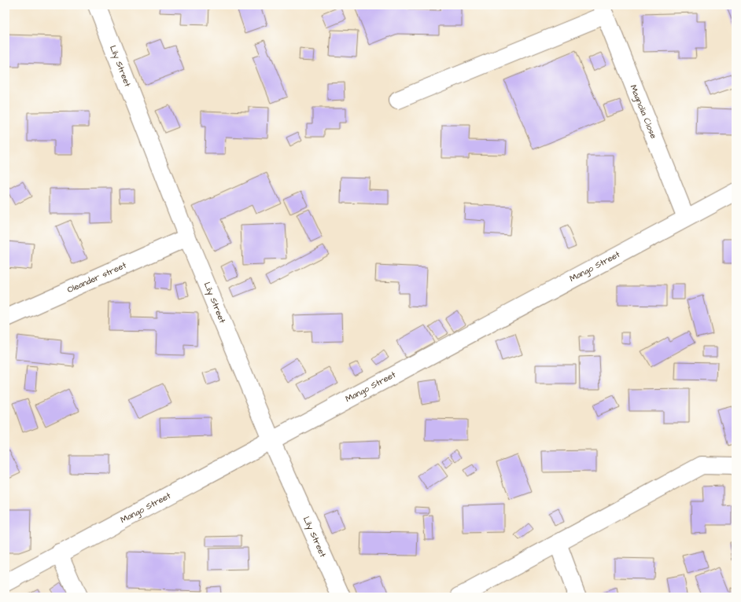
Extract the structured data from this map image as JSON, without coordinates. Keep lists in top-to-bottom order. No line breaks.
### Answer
{"streets":{"street":["Lily Street","Magnolia Close","Mango Street","Oleander street"]},"crossings":[["Lily Street","Mango Street"],["Lily Street","Oleander street"],["Magnolia Close","Mango Street"]]}
